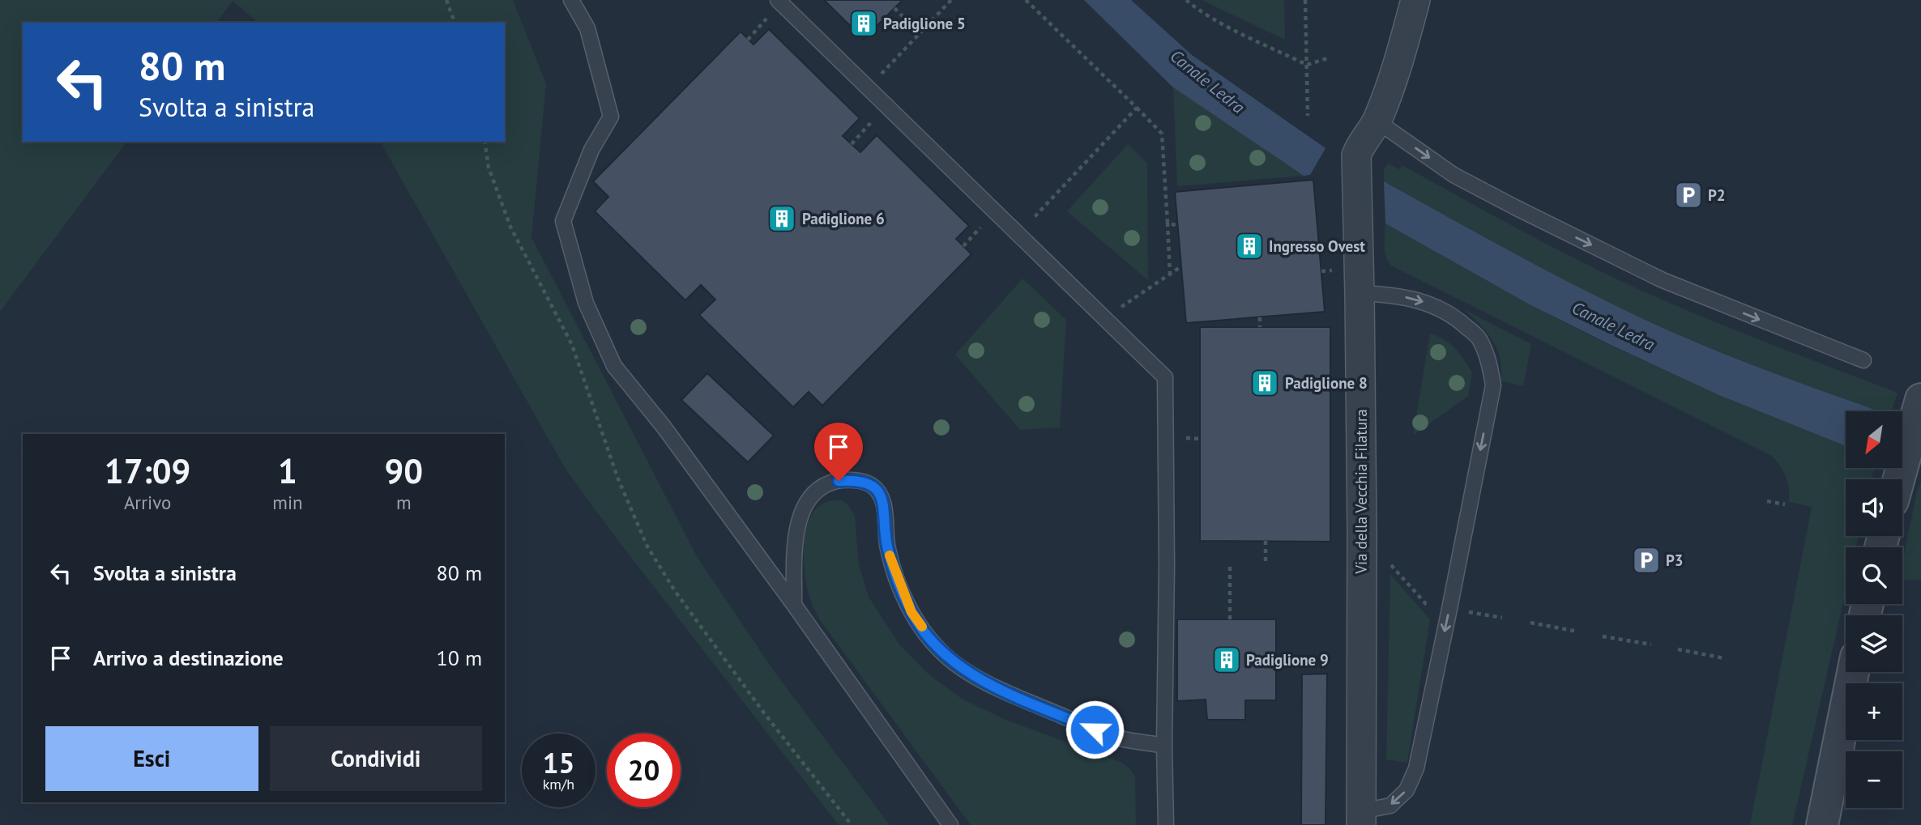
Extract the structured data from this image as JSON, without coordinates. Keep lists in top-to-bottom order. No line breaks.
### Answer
{"streets":{"street":["Via della Vecchia Filatura"]},"water":["Canale Ledra"],"places":{"building":["Padiglione 5","Padiglione 6","Ingresso Ovest","Padiglione 8","Padiglione 9"],"parking":["P2","P3"]},"north":"bottom left","page":{"turn":["80 m","Svolta a sinistra"],"map_buttons":["+","−"],"eta":["17:09","Arrivo","1","min","90","m"],"list":[{"name":"Svolta a sinistra","value":"80 m"},{"name":"Arrivo a destinazione","value":"10 m"}],"buttons":["Esci","Condividi"],"speed":"15 km/h","limit":"20"}}
